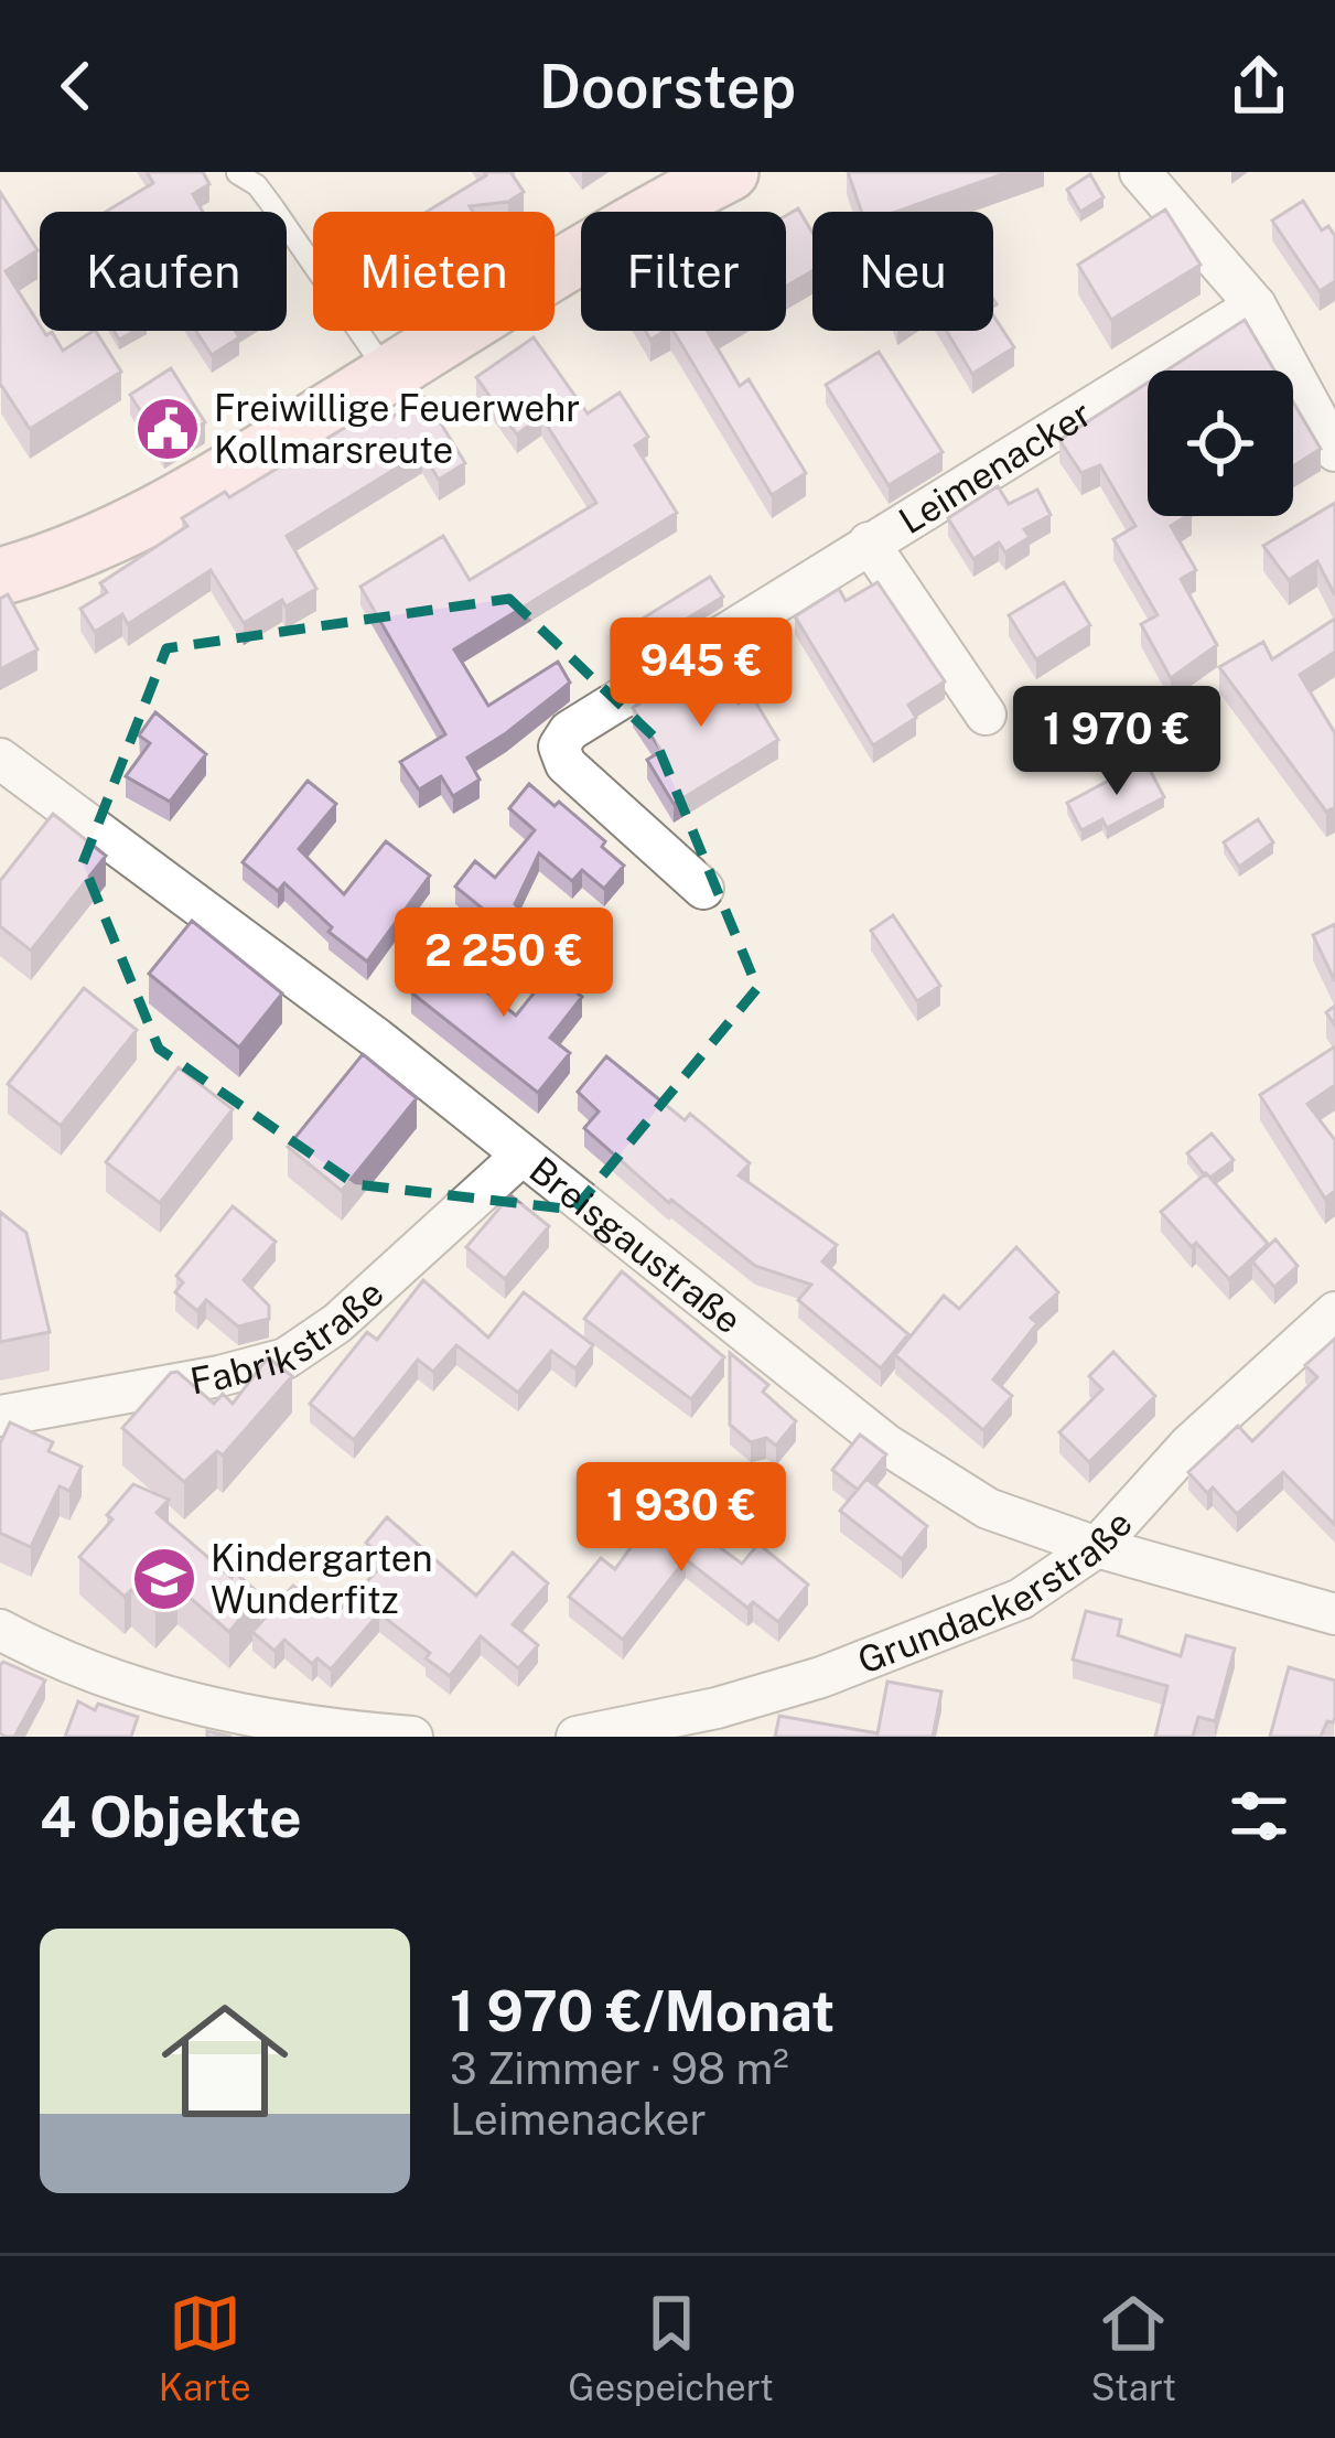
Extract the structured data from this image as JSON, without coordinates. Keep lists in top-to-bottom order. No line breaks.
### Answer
{"streets":{"street":["Leimenacker","Breisgaustraße","Fabrikstraße","Grundackerstraße"]},"crossings":[["Breisgaustraße","Fabrikstraße"],["Breisgaustraße","Grundackerstraße"]],"places":{"public building":["Freiwillige Feuerwehr Kollmarsreute"],"school or university":["Kindergarten Wunderfitz"]},"page":{"header":"Doorstep","chip":["Kaufen","Mieten","Filter","Neu"],"price":["945 €","1 970 €","2 250 €","1 930 €"],"heading":"4 Objekte","list":[{"name":"1 970 €/Monat","note":"3 Zimmer · 98 m² · Leimenacker"}],"tabs":["Karte","Gespeichert","Start"]}}
